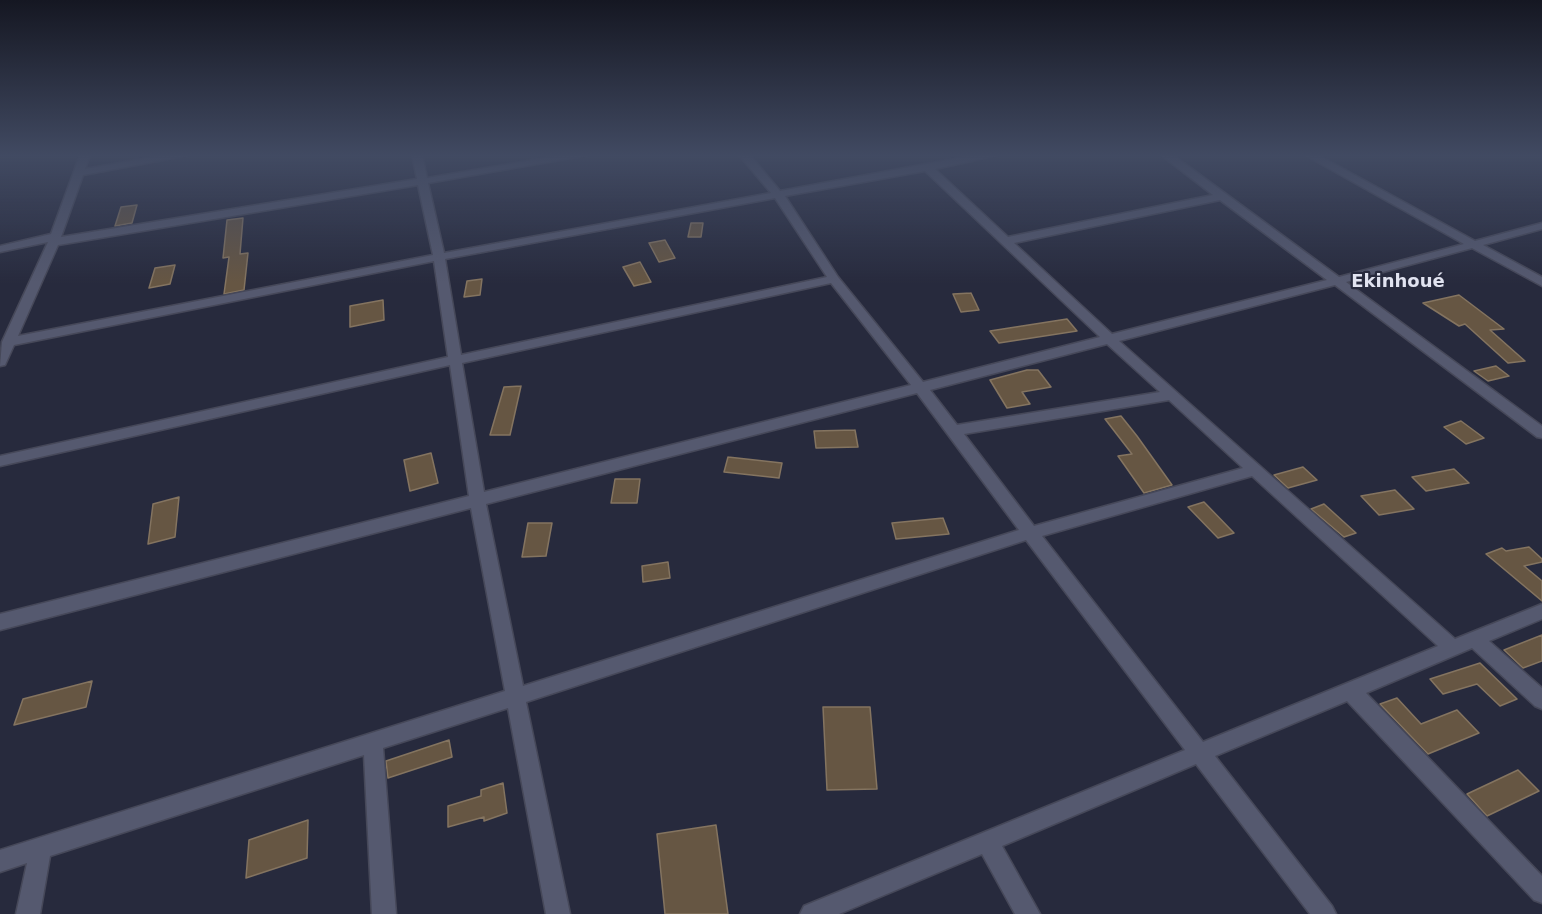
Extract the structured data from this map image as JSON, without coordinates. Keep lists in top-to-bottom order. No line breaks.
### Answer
{"districts":["Ekinhoué"]}
